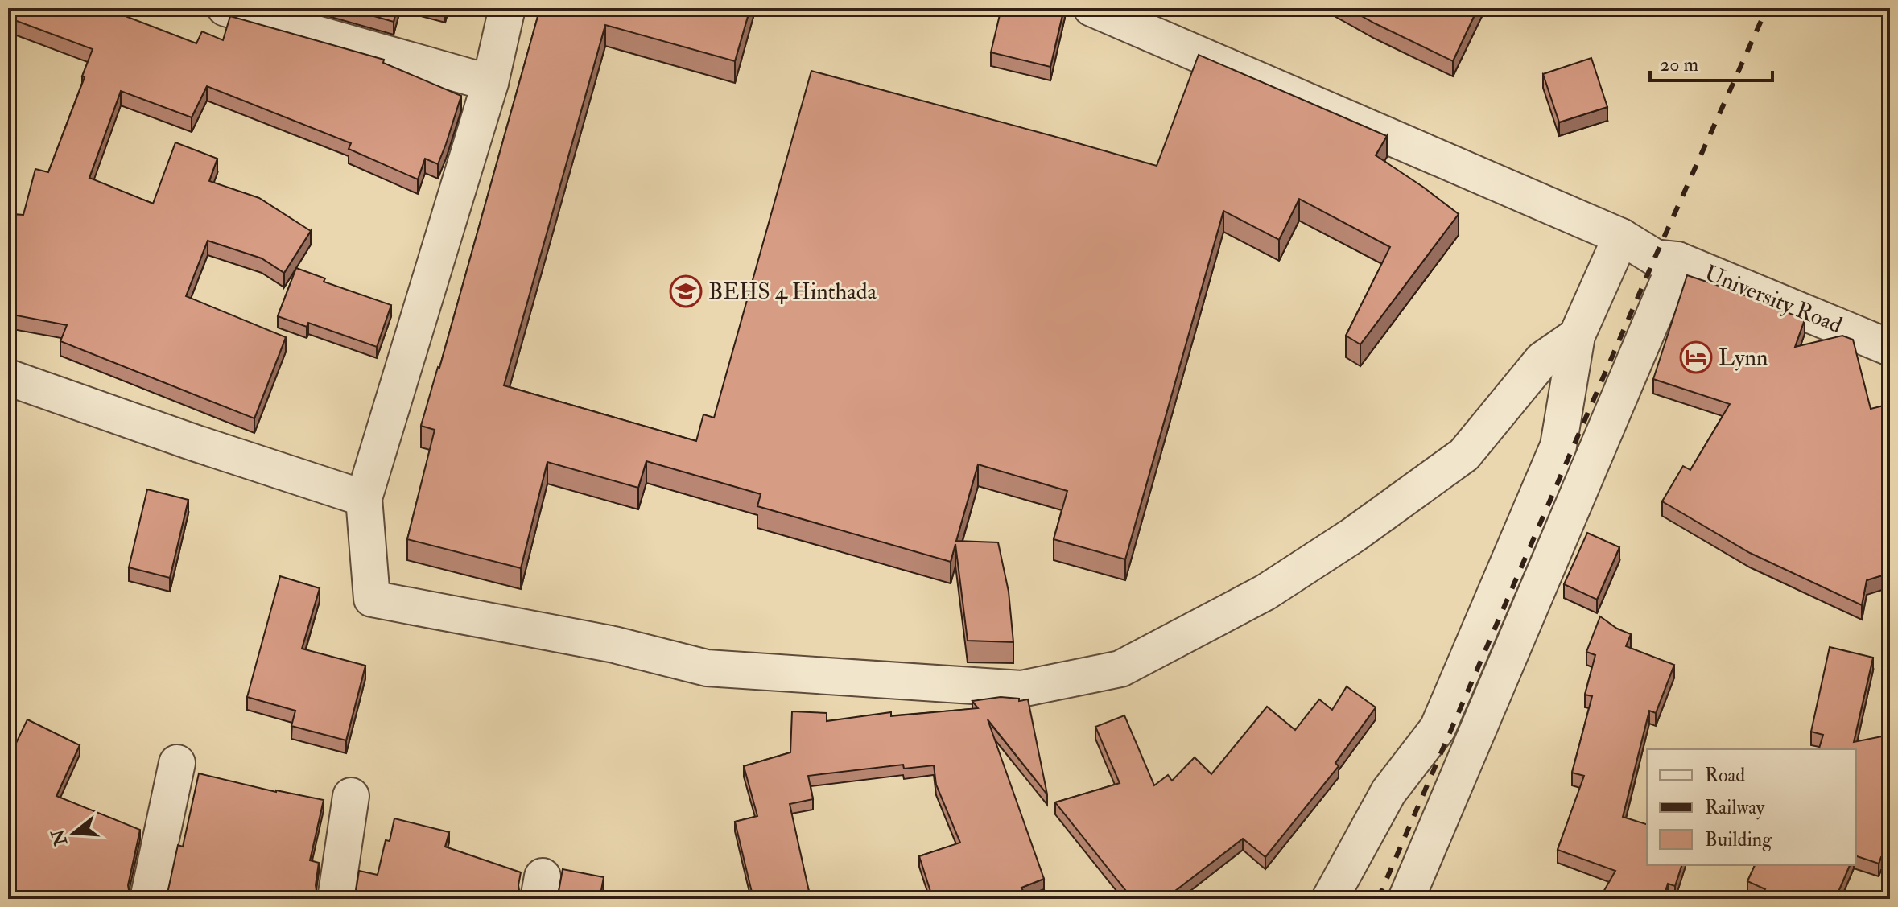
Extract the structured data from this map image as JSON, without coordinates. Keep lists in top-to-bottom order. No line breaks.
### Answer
{"streets":{"street":["University Road"]},"places":{"school or university":["BEHS 4 Hinthada"],"hotel":["Lynn"]},"legend":["Road","Railway","Building"],"scale_bar":"20 m","north":"left"}
